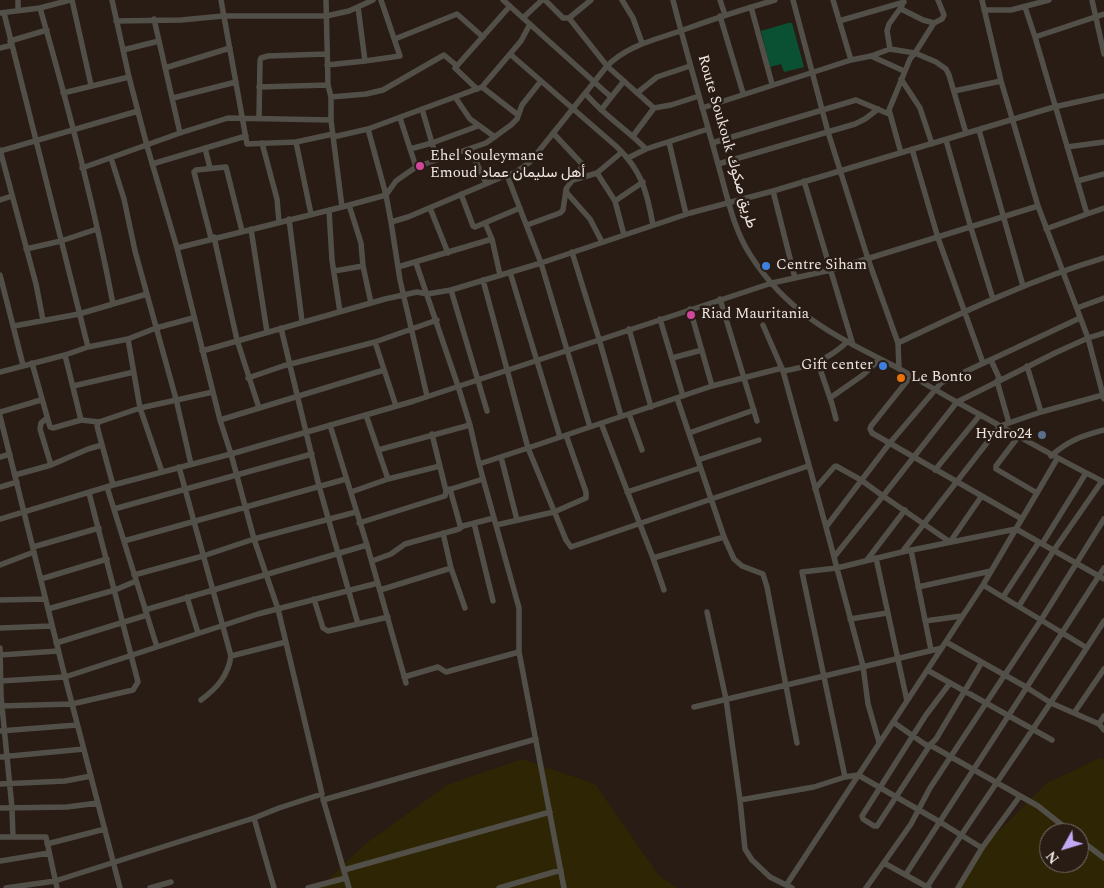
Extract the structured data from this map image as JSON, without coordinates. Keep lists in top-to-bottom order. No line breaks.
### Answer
{"streets":{"street":["Route Soukouk طريق صكوك"]},"places":["Ehel Souleymane Emoud أهل سليمان عماد","Centre Siham","Riad Mauritania","Gift center","Le Bonto","Hydro24"],"north":"bottom left"}
